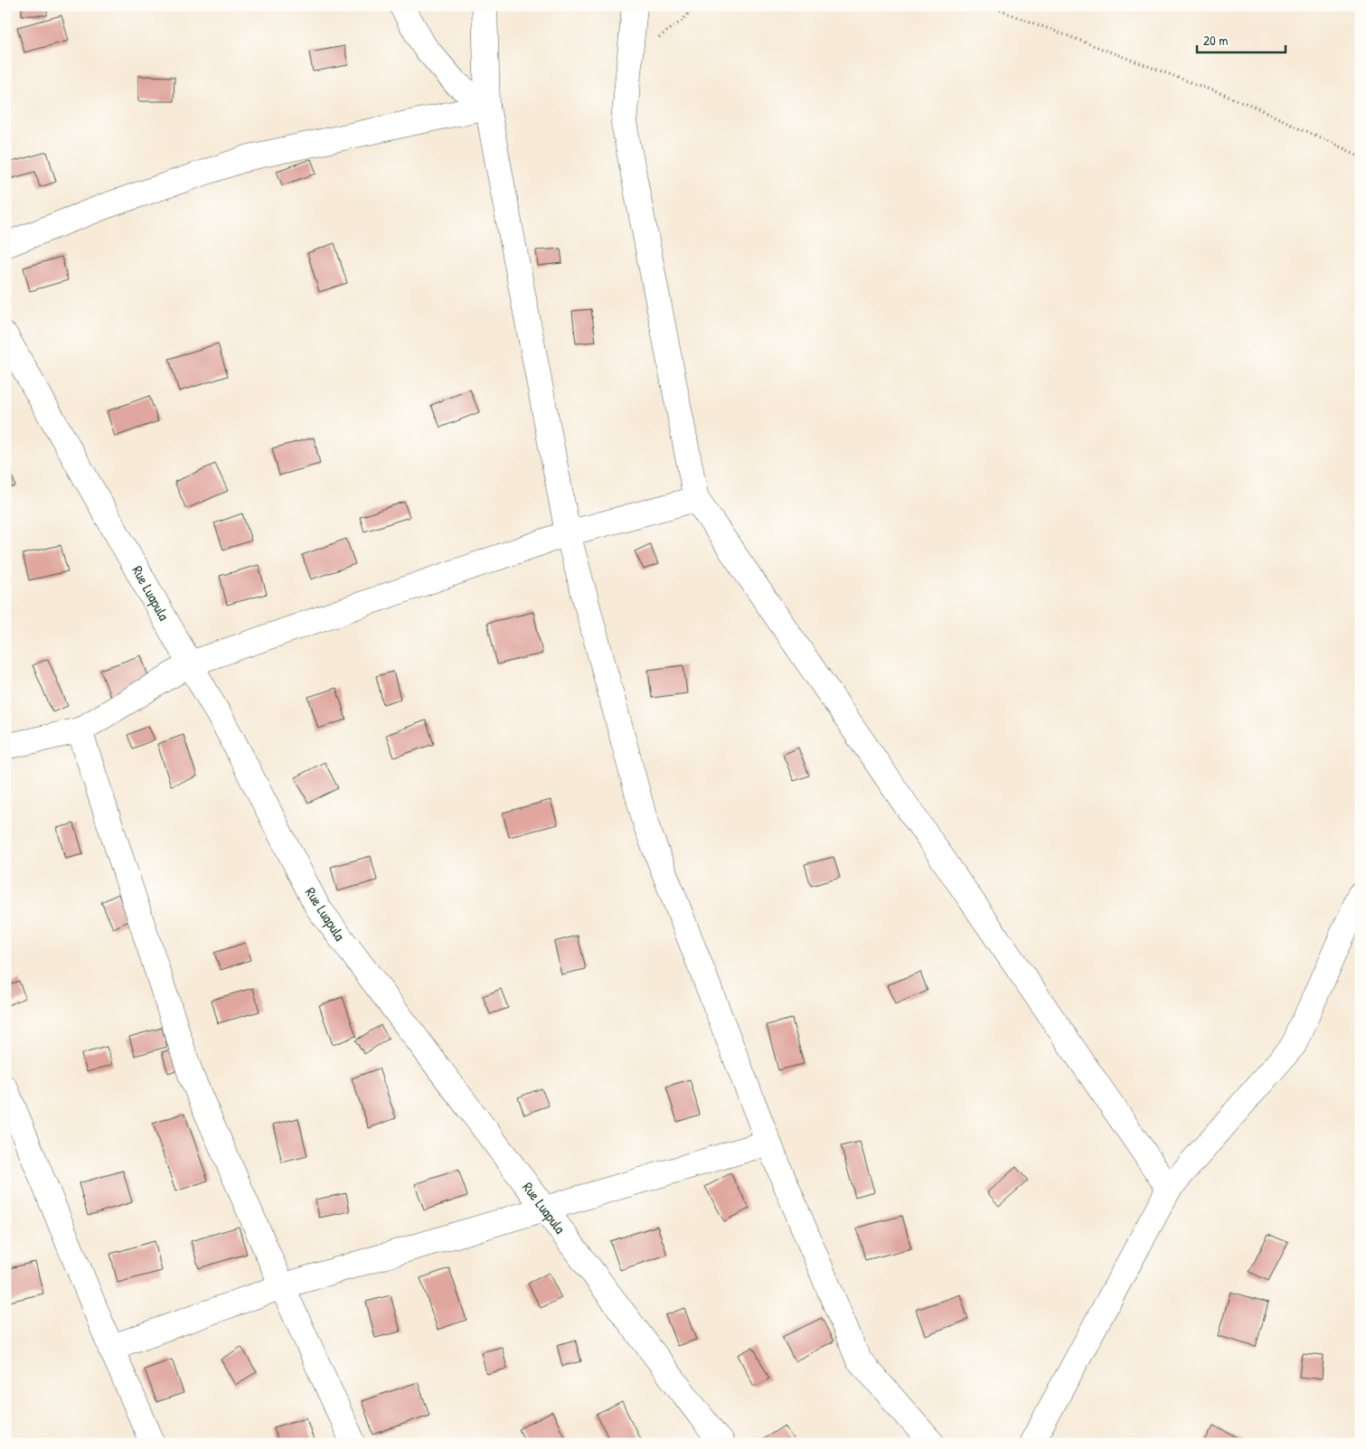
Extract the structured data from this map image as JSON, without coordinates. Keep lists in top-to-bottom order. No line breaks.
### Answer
{"streets":{"street":["Rue Luapula"]},"scale_bar":"20 m"}
